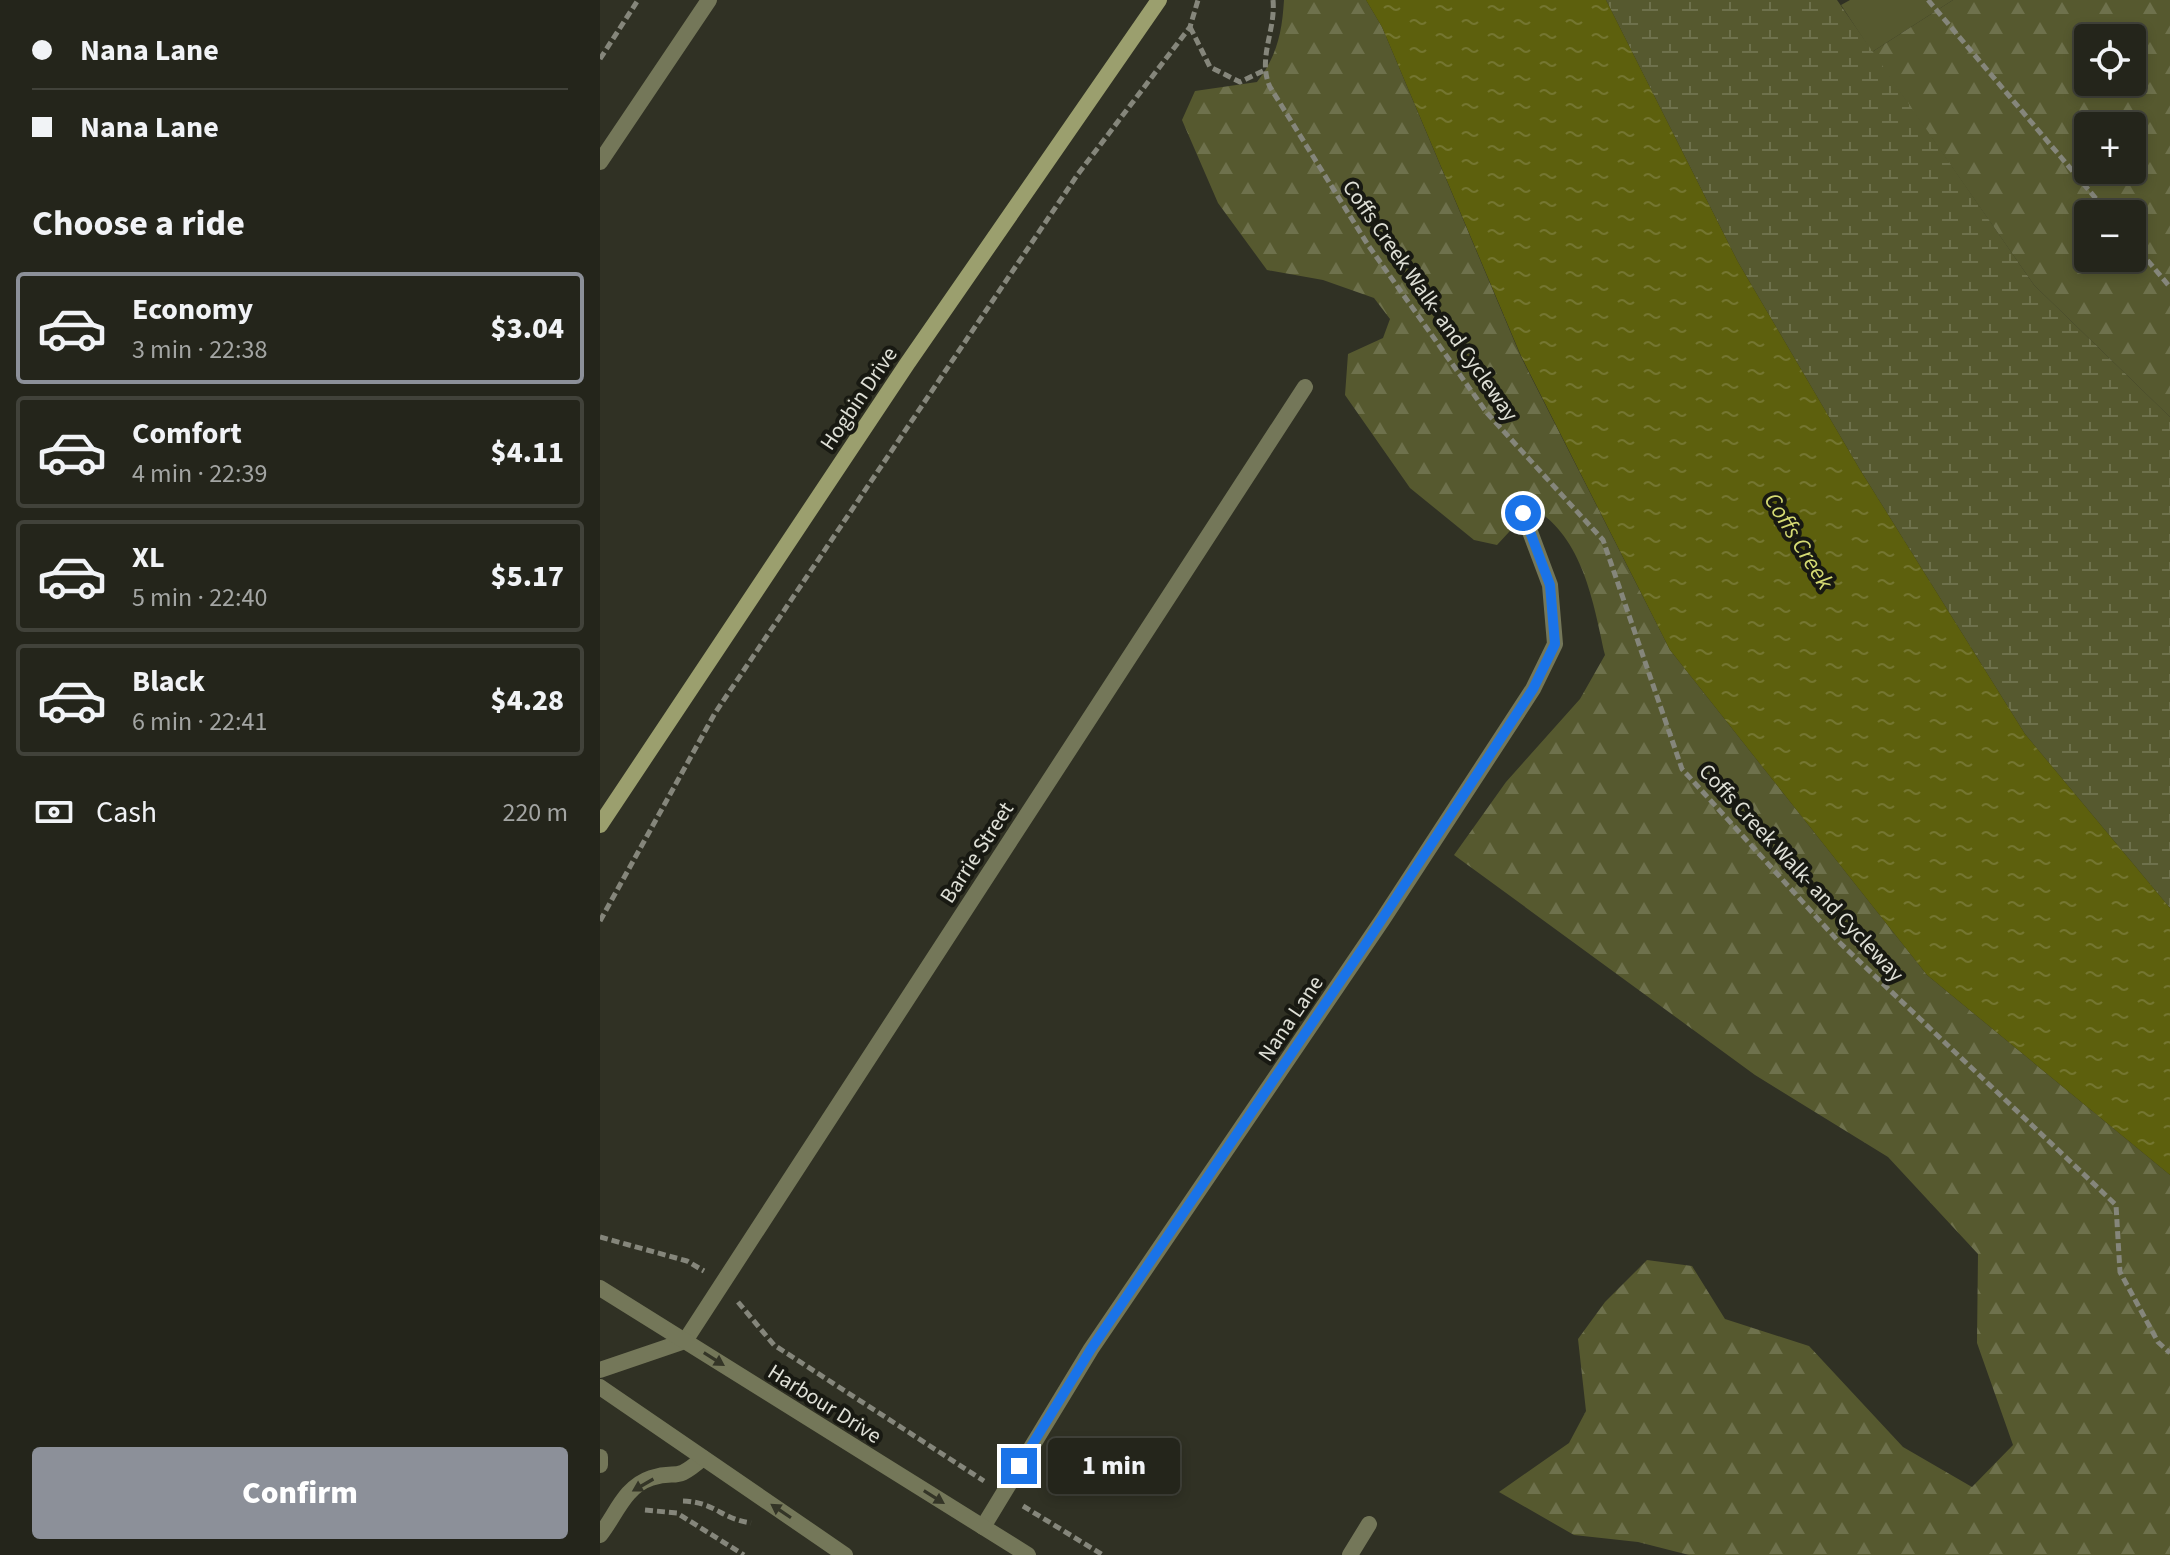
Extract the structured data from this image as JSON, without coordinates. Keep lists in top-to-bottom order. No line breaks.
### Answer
{"streets":{"main road":["Hogbin Drive"],"street":["Barrie Street","Nana Lane","Harbour Drive"],"path":["Coffs Creek Walk- and Cycleway"]},"crossings":[["Barrie Street","Harbour Drive"],["Nana Lane","Harbour Drive"]],"water":["Coffs Creek"],"page":{"banner":["Nana Lane","Nana Lane"],"map_buttons":["+","−"],"heading":"Choose a ride","list":[{"name":"Economy","note":"3 min · 22:38","value":"$3.04"},{"name":"Comfort","note":"4 min · 22:39","value":"$4.11"},{"name":"XL","note":"5 min · 22:40","value":"$5.17"},{"name":"Black","note":"6 min · 22:41","value":"$4.28"}],"pay":["Cash","220 m"],"buttons":"Confirm","bubble":"1 min"}}
